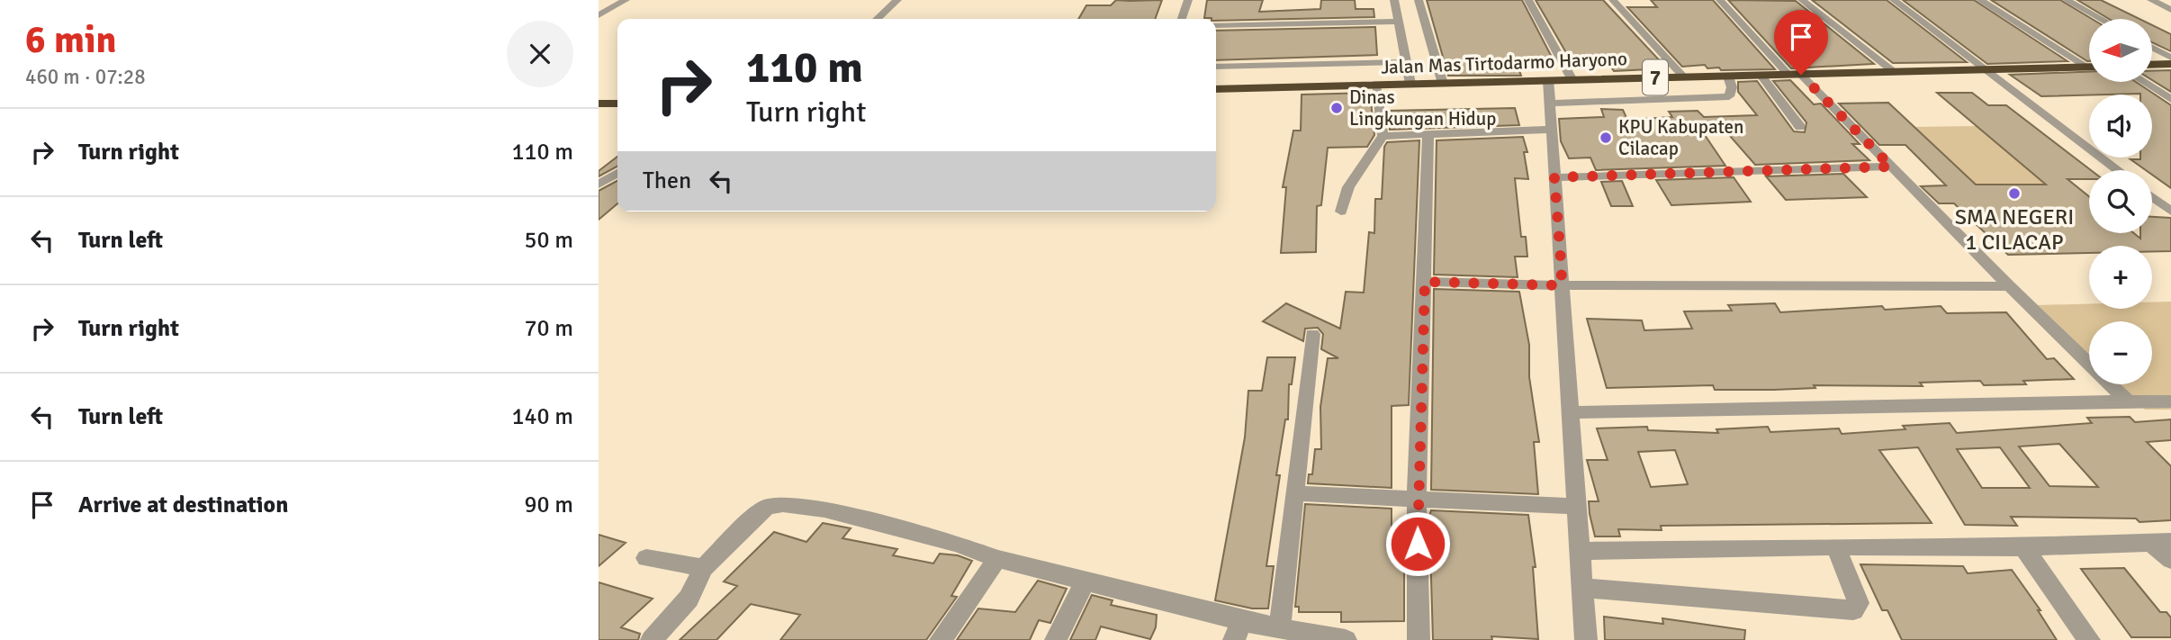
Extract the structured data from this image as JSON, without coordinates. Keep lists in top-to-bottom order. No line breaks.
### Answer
{"streets":{"highway":["Jalan Mas Tirtodarmo Haryono","7"]},"places":["Dinas Lingkungan Hidup","KPU Kabupaten Cilacap","SMA NEGERI 1 CILACAP"],"north":"left","page":{"heading":["6 min","460 m · 07:28"],"map_buttons":["+","−"],"turn":["110 m","Turn right"],"list":[{"name":"Turn right","value":"110 m"},{"name":"Turn left","value":"50 m"},{"name":"Turn right","value":"70 m"},{"name":"Turn left","value":"140 m"},{"name":"Arrive at destination","value":"90 m"}],"then":"Then"}}
